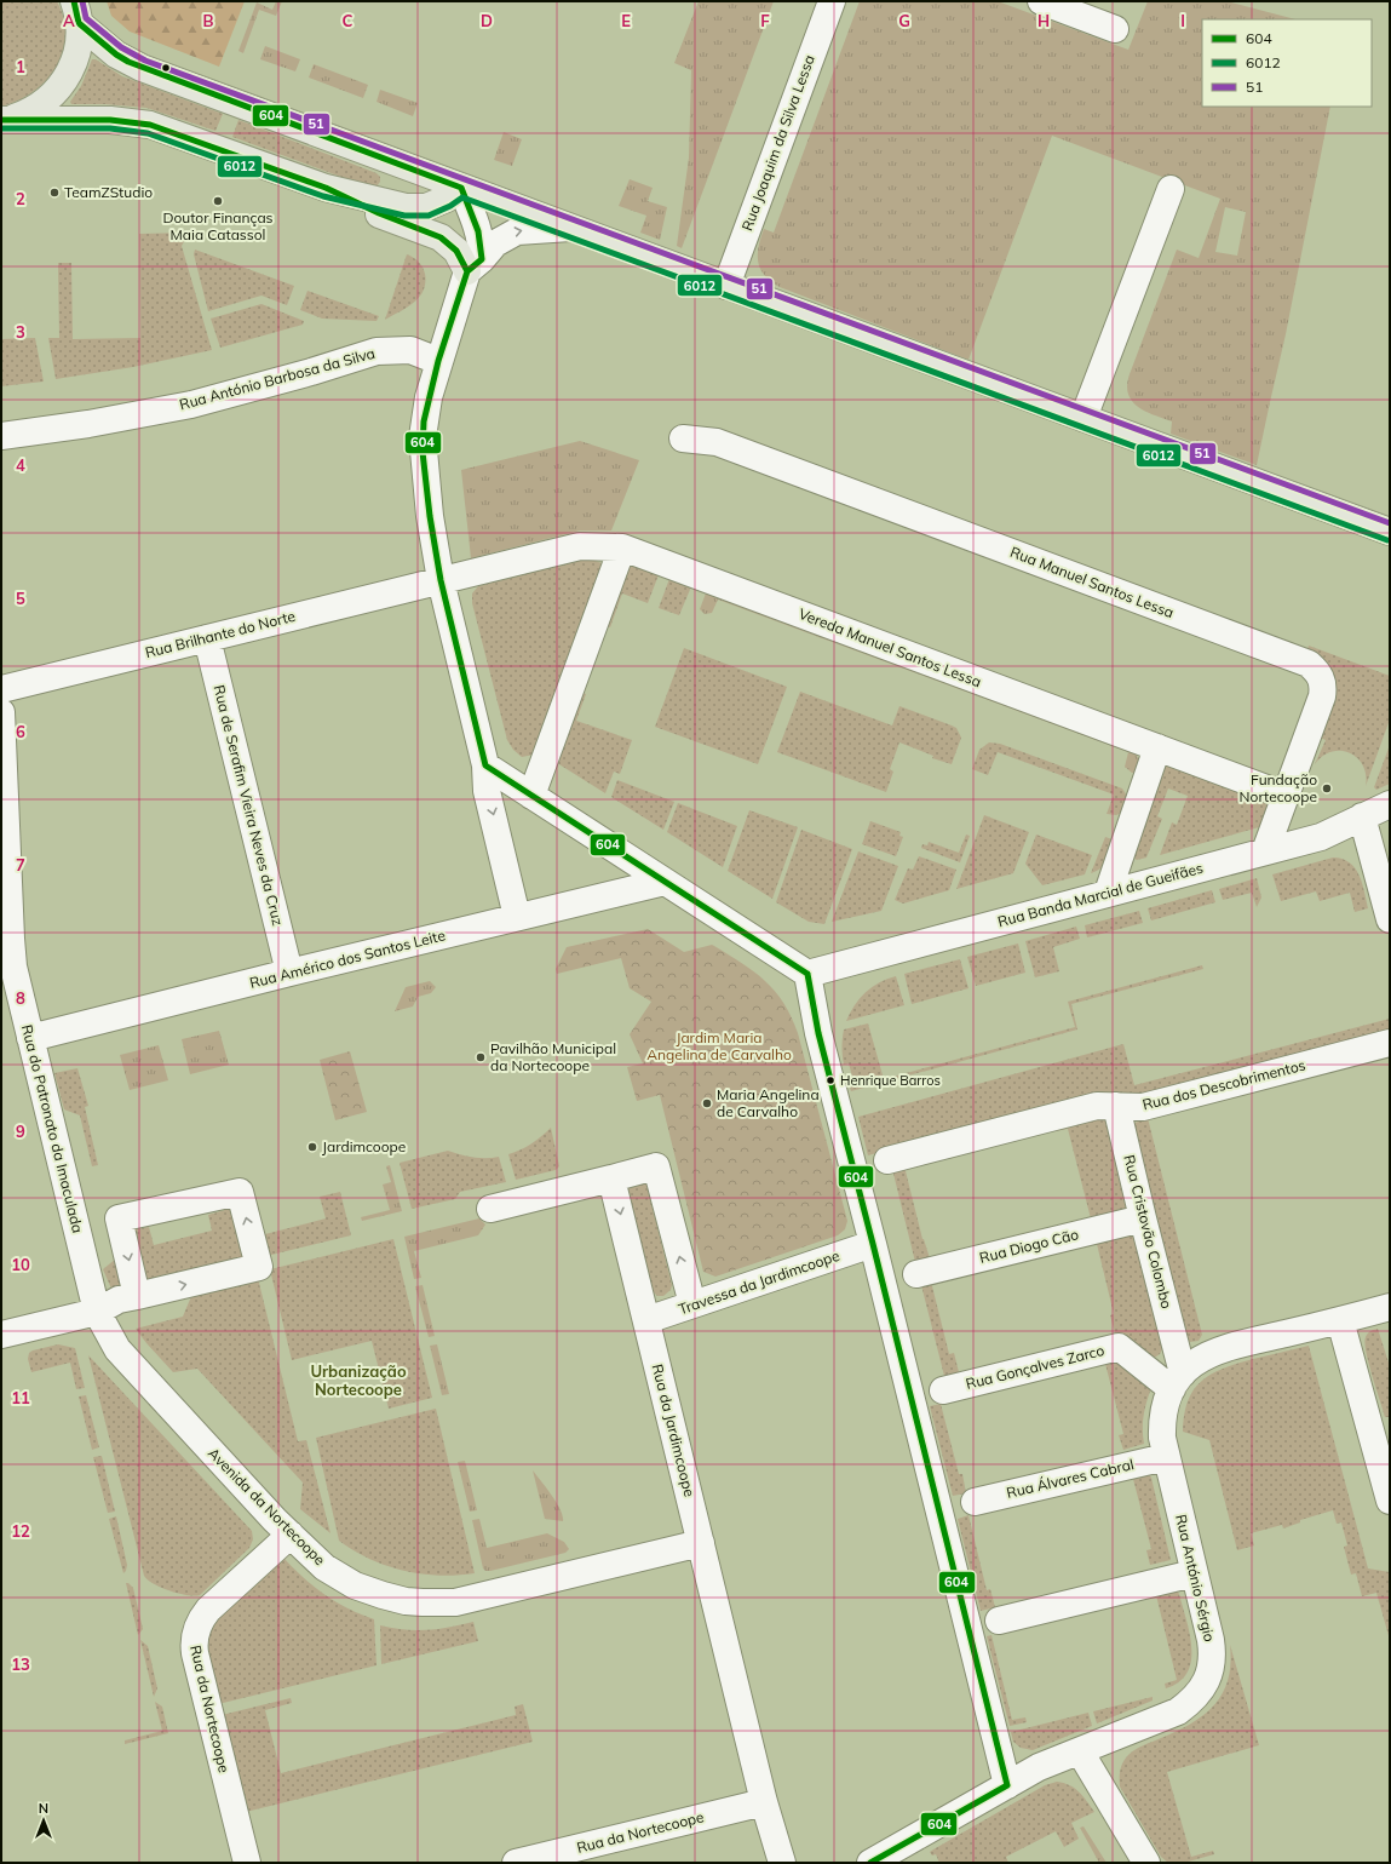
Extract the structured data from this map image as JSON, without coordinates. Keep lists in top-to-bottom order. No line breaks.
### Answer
{"streets":{"street":["Rua Joaquim da Silva Lessa","Rua António Barbosa da Silva","Rua Manuel Santos Lessa","Rua Brilhante do Norte","Vereda Manuel Santos Lessa","Rua de Serafim Vieira Neves da Cruz","Rua Banda Marcial de Gueifães","Rua Américo dos Santos Leite","Rua dos Descobrimentos","Rua do Patronato da Imaculada","Rua Cristovão Colombo","Rua Diogo Cão","Travessa da Jardimcoope","Rua Gonçalves Zarco","Rua da Jardimcoope","Rua Álvares Cabral","Avenida da Nortecoope","Rua António Sérgio","Rua da Nortecoope"]},"crossings":[["Rua Manuel Santos Lessa","Vereda Manuel Santos Lessa"],["Rua Manuel Santos Lessa","Rua Banda Marcial de Gueifães"],["Rua Brilhante do Norte","Vereda Manuel Santos Lessa"],["Rua Brilhante do Norte","Rua de Serafim Vieira Neves da Cruz"],["Rua de Serafim Vieira Neves da Cruz","Rua Américo dos Santos Leite"],["Rua Américo dos Santos Leite","Rua do Patronato da Imaculada"],["Rua dos Descobrimentos","Rua Cristovão Colombo"],["Rua do Patronato da Imaculada","Avenida da Nortecoope"],["Rua Cristovão Colombo","Rua Diogo Cão"],["Rua Cristovão Colombo","Rua Gonçalves Zarco"],["Rua Cristovão Colombo","Rua António Sérgio"],["Travessa da Jardimcoope","Rua da Jardimcoope"],["Rua Gonçalves Zarco","Rua António Sérgio"],["Rua da Jardimcoope","Avenida da Nortecoope"],["Rua da Jardimcoope","Rua da Nortecoope"],["Rua Álvares Cabral","Rua António Sérgio"],["Avenida da Nortecoope","Rua da Nortecoope"]],"districts":["Urbanização Nortecoope"],"parks":["Jardim Maria Angelina de Carvalho"],"places":["TeamZStudio","Doutor Finanças Maia Catassol","Fundação Nortecoope","Pavilhão Municipal da Nortecoope","Henrique Barros","Maria Angelina de Carvalho","Jardimcoope"],"lines":["transit line 604","transit line 51","transit line 6012"],"legend":["604","6012","51"],"north":"top","grid":{"columns":["A","B","C","D","E","F","G","H","I"],"rows":["1","2","3","4","5","6","7","8","9","10","11","12","13"]}}
